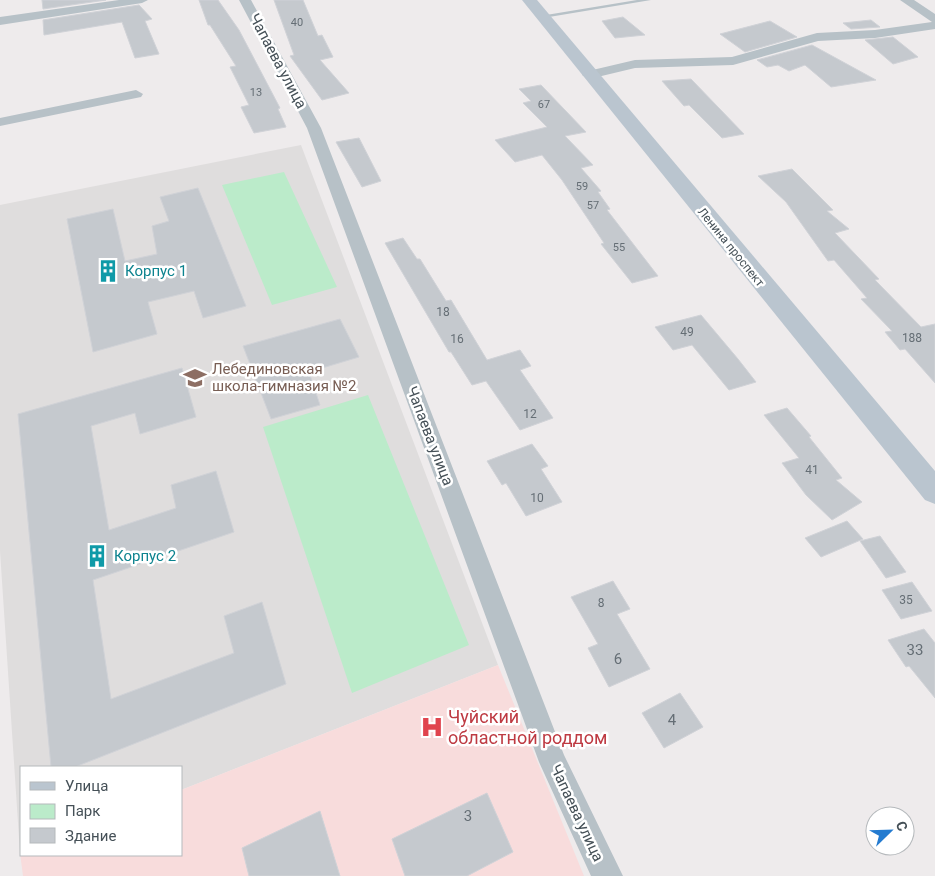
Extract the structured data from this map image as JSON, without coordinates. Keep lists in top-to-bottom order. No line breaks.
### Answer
{"streets":{"main road":["Ленина проспект"],"street":["Чапаева улица"]},"places":{"building":["Корпус 1","Корпус 2"],"school or university":["Лебединовская школа-гимназия №2"],"hospital":["Чуйский областной роддом"]},"house_numbers":["40","13","67","59","57","55","18","49","188","16","12","41","10","35","8","33","6","4","3"],"legend":["Улица","Парк","Здание"],"north":"top right"}
